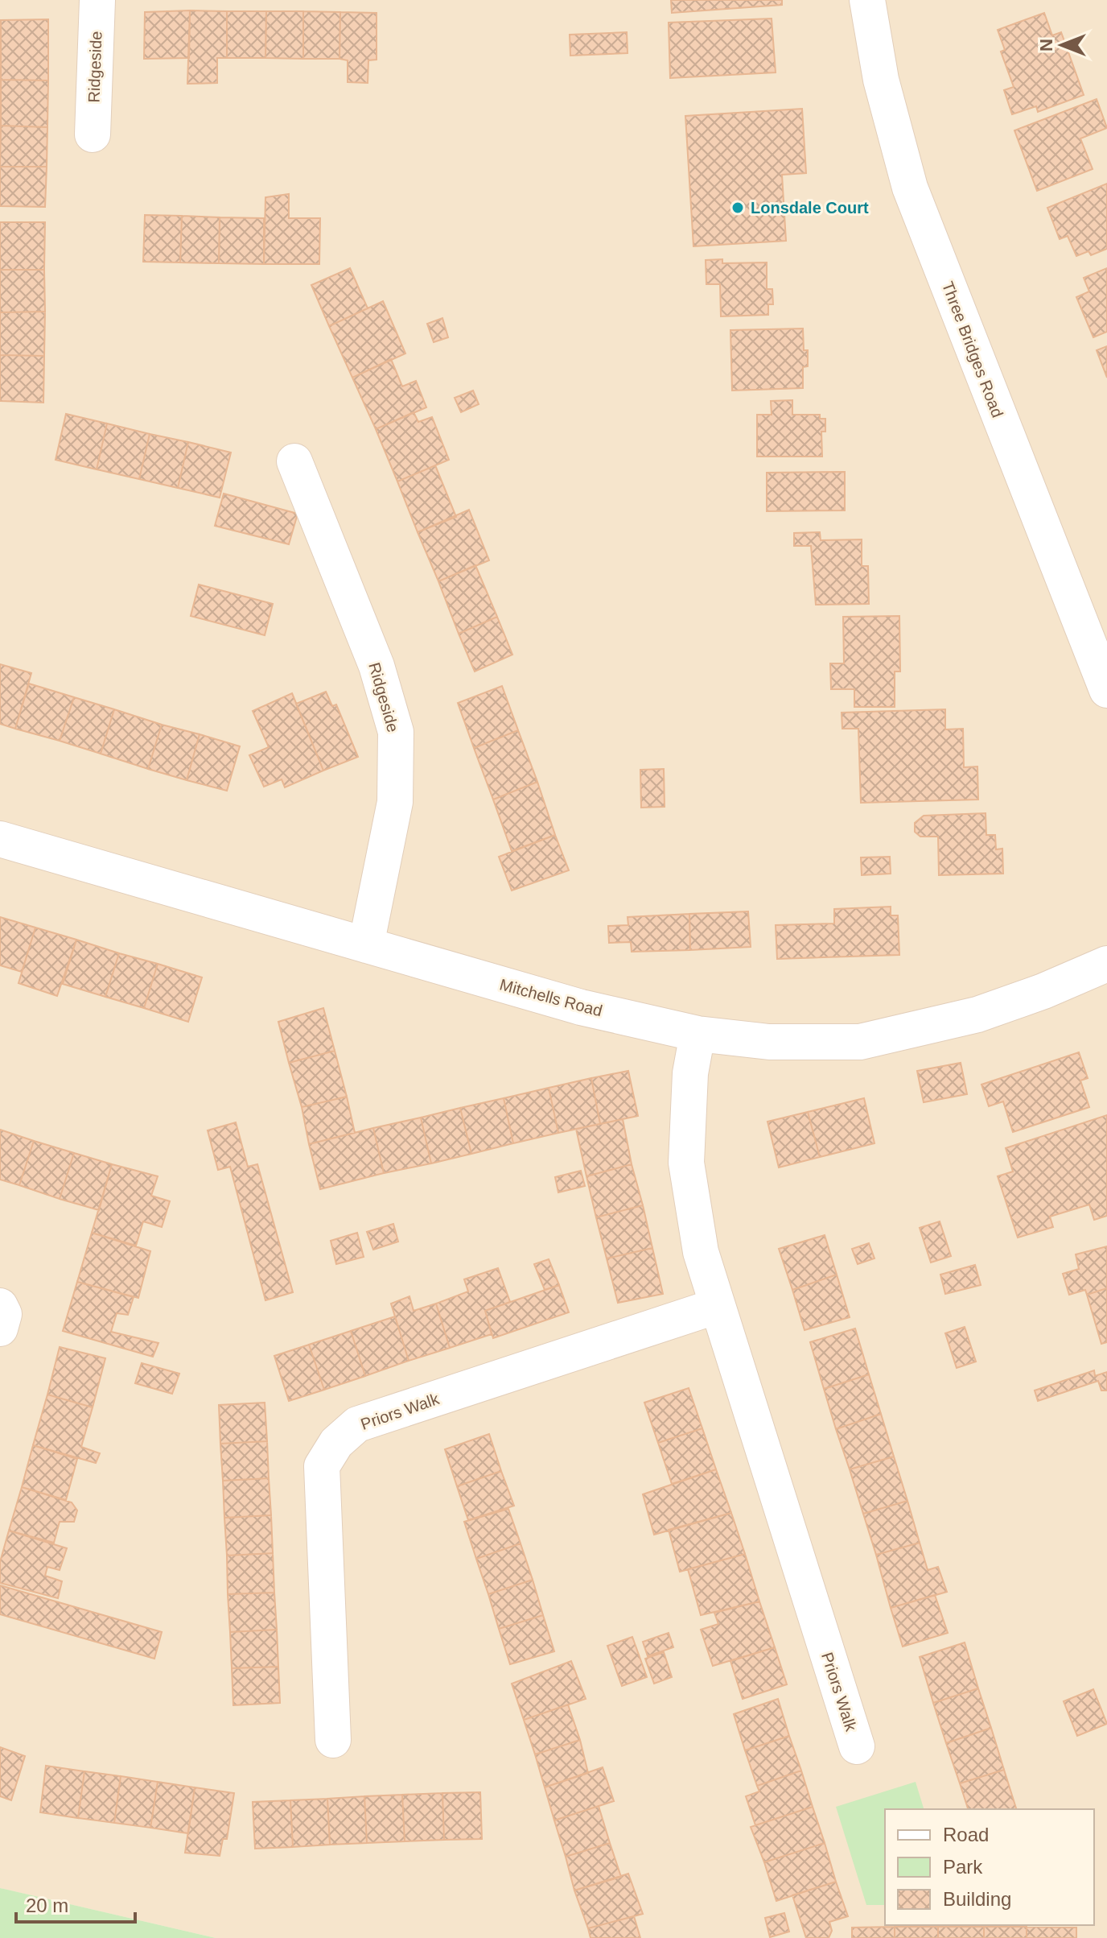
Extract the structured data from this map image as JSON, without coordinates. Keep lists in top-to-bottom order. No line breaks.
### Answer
{"streets":{"street":["Ridgeside","Three Bridges Road","Mitchells Road","Priors Walk"]},"crossings":[["Ridgeside","Mitchells Road"],["Mitchells Road","Priors Walk"]],"places":["Lonsdale Court"],"legend":["Road","Park","Building"],"scale_bar":"20 m","north":"left"}
